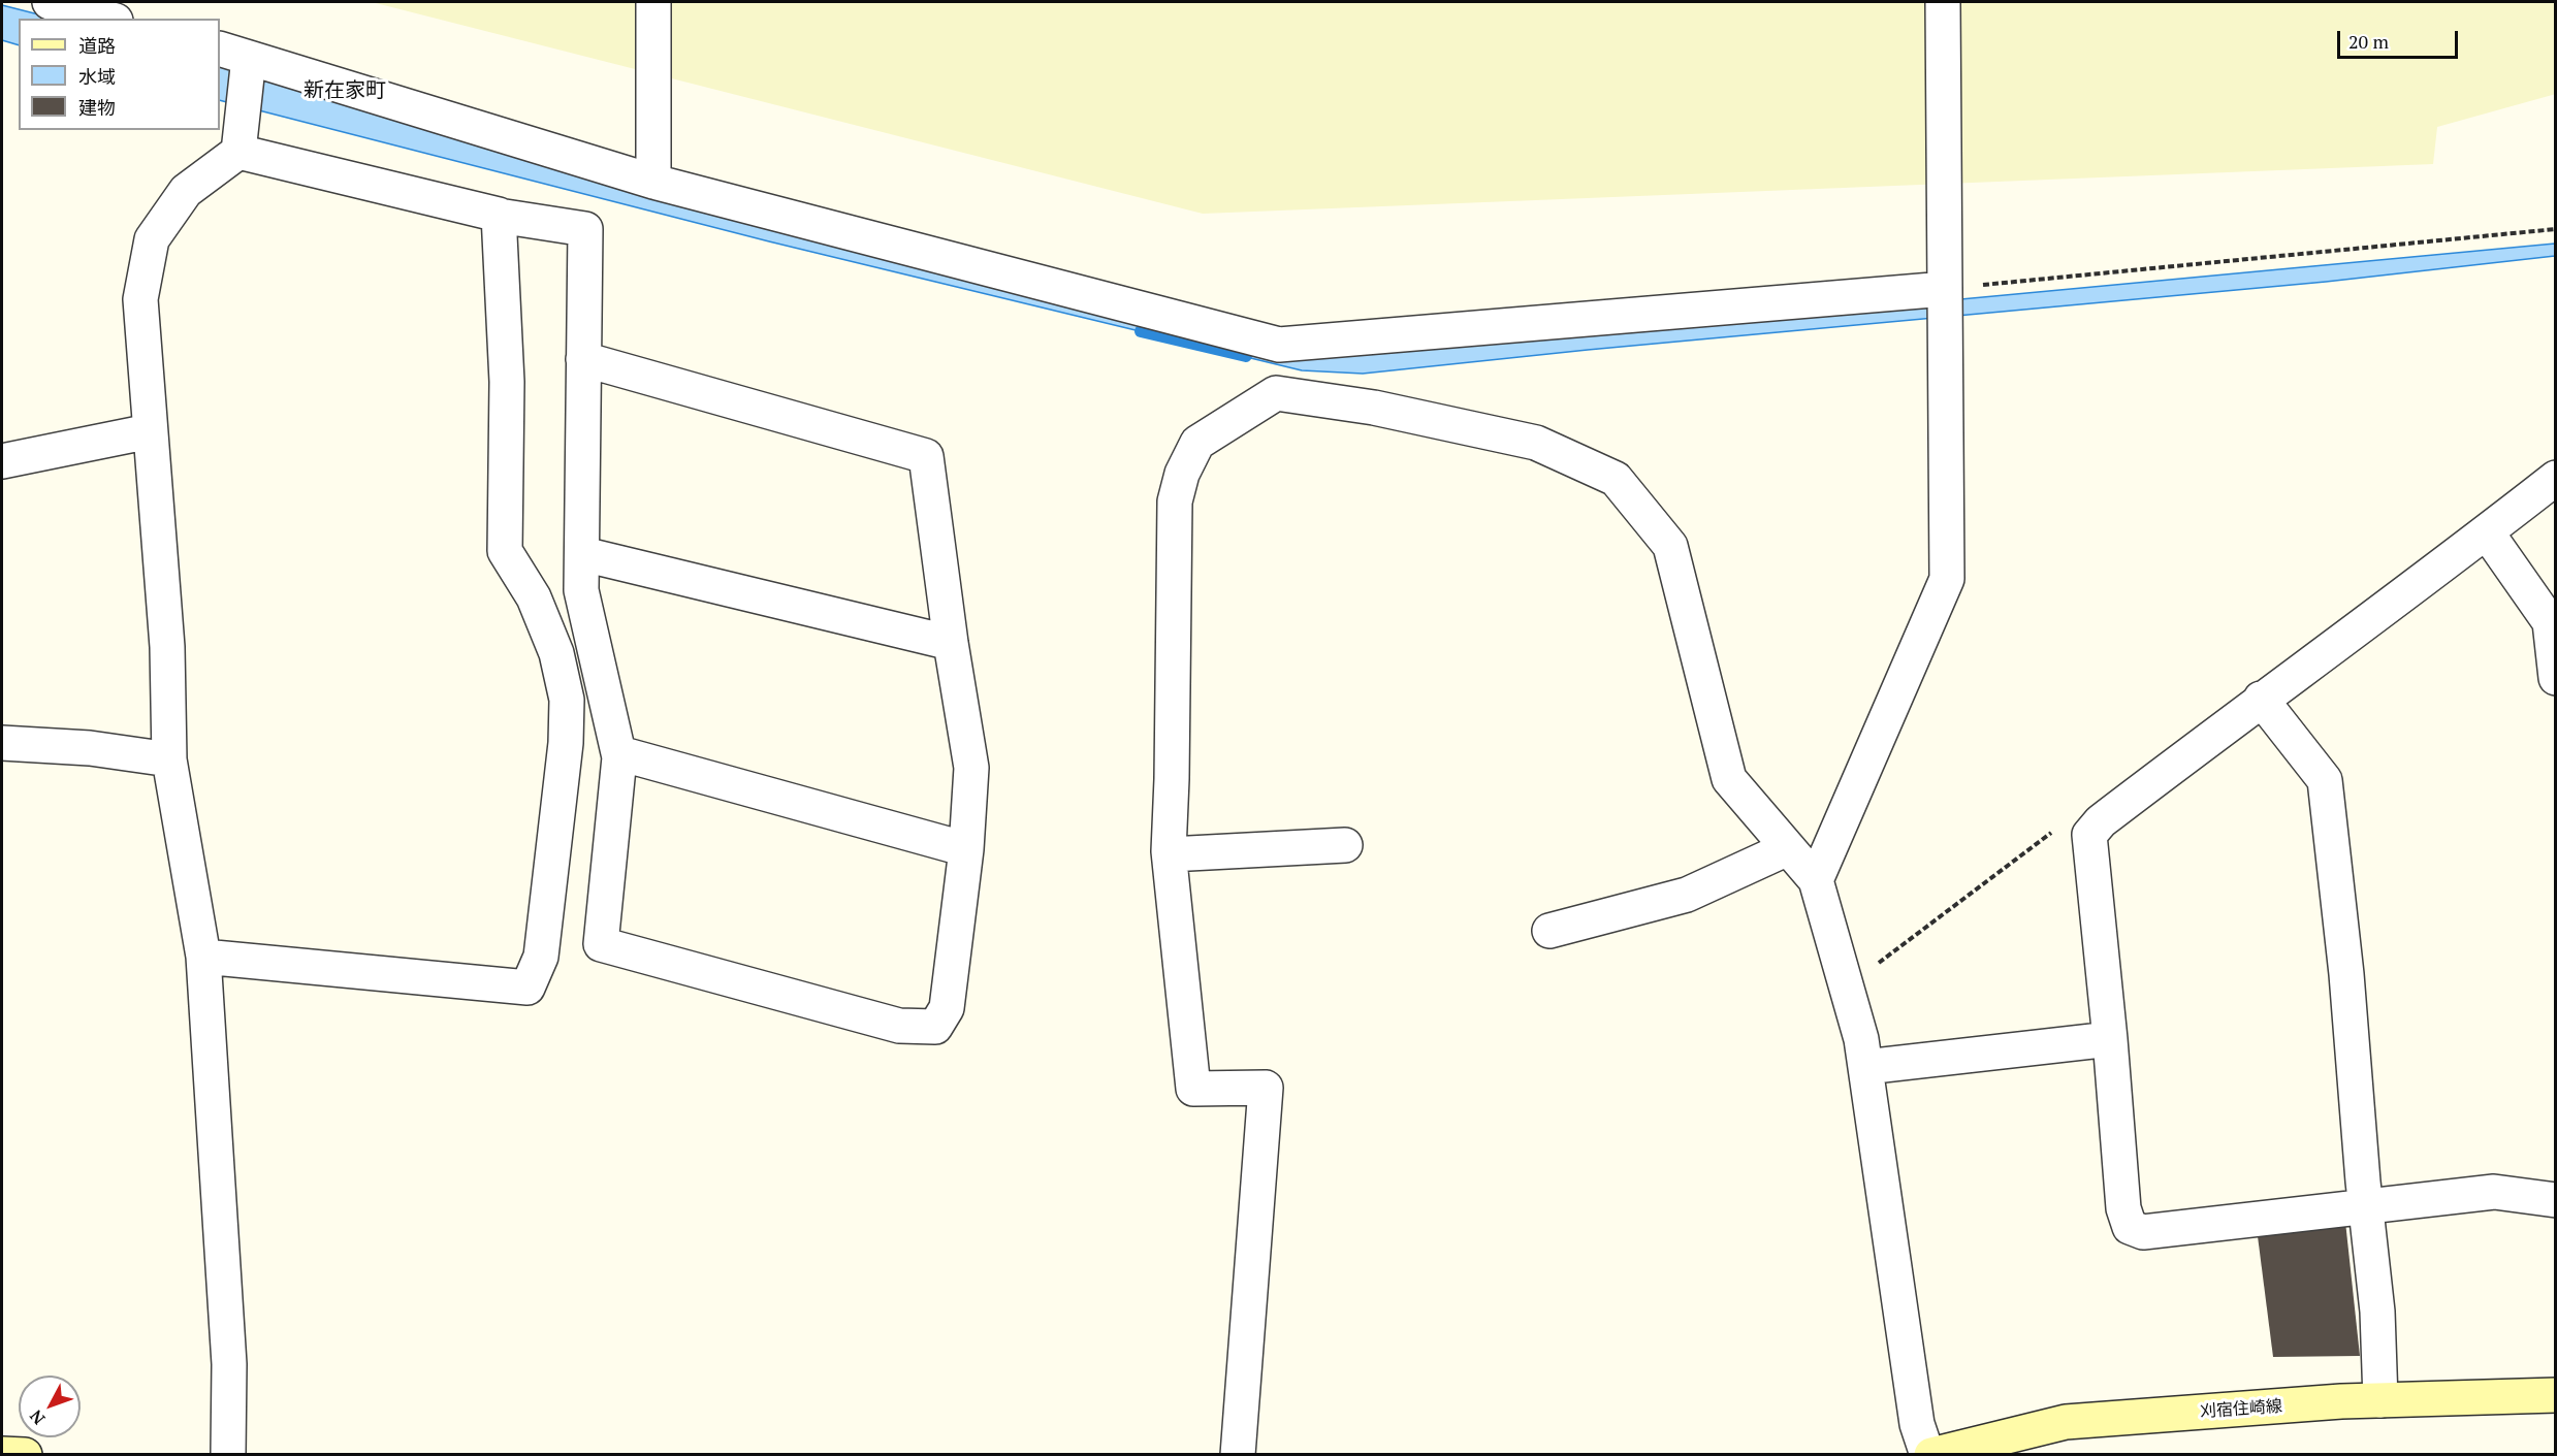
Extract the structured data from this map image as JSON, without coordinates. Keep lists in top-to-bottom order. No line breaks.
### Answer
{"streets":{"main road":["刈宿住崎線"]},"districts":["新在家町"],"legend":["道路","水域","建物"],"scale_bar":"20 m","north":"bottom left"}
